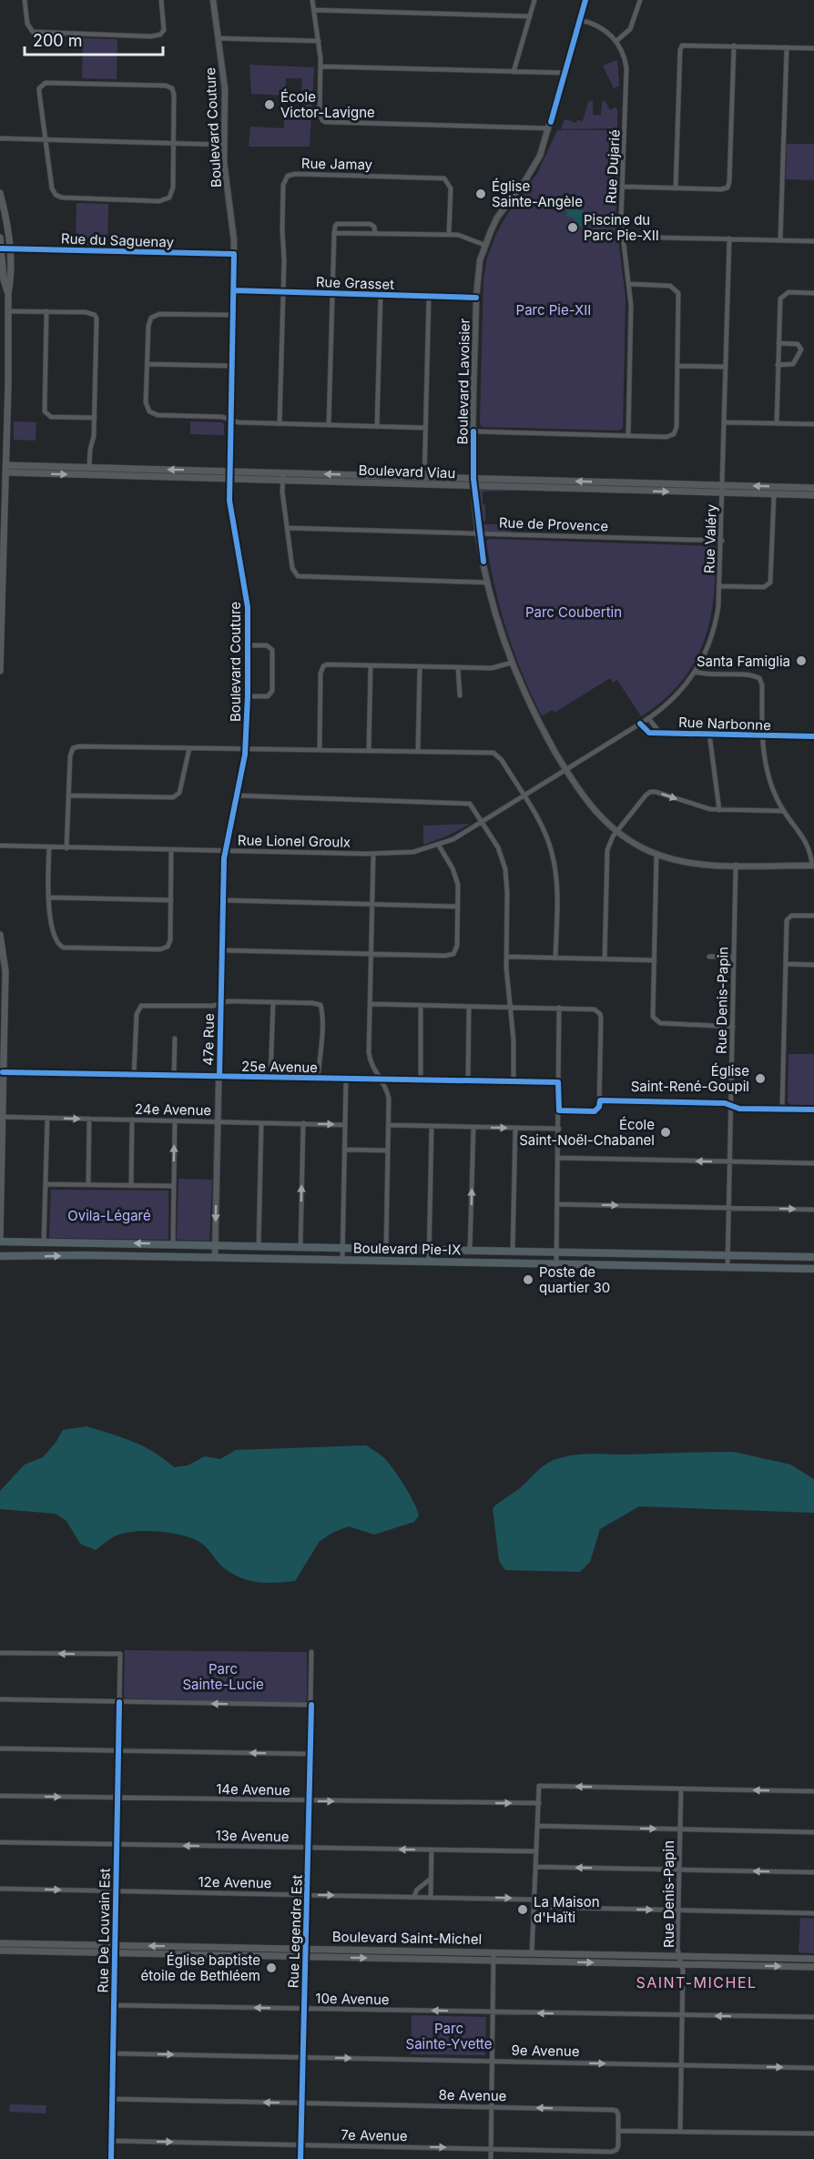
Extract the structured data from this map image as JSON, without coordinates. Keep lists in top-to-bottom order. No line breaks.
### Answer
{"streets":{"main road":["Boulevard Viau","Boulevard Pie-IX","Boulevard Saint-Michel"],"street":["Boulevard Couture","Rue Jamay","Rue Dujarié","Rue du Saguenay","Rue Grasset","Boulevard Lavoisier","Rue de Provence","Rue Valéry","Rue Narbonne","Rue Lionel Groulx","Rue Denis-Papin","47e Rue","25e Avenue","24e Avenue","14e Avenue","13e Avenue","12e Avenue","Rue De Louvain Est","Rue Legendre Est","10e Avenue","9e Avenue","8e Avenue","7e Avenue"]},"crossings":[["Boulevard Couture","Rue du Saguenay"],["Boulevard Couture","Rue Grasset"],["Boulevard Couture","Boulevard Viau"],["Boulevard Couture","Rue Lionel Groulx"],["Boulevard Couture","47e Rue"],["Rue Jamay","Rue Grasset"],["Rue Grasset","Boulevard Lavoisier"],["Boulevard Lavoisier","Boulevard Viau"],["Boulevard Lavoisier","Rue de Provence"],["Boulevard Lavoisier","Rue Valéry"],["Boulevard Lavoisier","Rue Lionel Groulx"],["Boulevard Lavoisier","Rue Denis-Papin"],["Boulevard Viau","Rue Valéry"],["Rue de Provence","Rue Valéry"],["Rue Valéry","Rue Narbonne"],["Rue Valéry","Rue Lionel Groulx"],["Rue Denis-Papin","Boulevard Pie-IX"],["Rue Denis-Papin","Boulevard Saint-Michel"],["Rue Denis-Papin","10e Avenue"],["Rue Denis-Papin","9e Avenue"],["47e Rue","25e Avenue"],["47e Rue","24e Avenue"],["47e Rue","Boulevard Pie-IX"],["14e Avenue","Rue De Louvain Est"],["14e Avenue","Rue Legendre Est"],["13e Avenue","Rue De Louvain Est"],["13e Avenue","Rue Legendre Est"],["12e Avenue","Rue De Louvain Est"],["12e Avenue","Rue Legendre Est"],["Rue De Louvain Est","Boulevard Saint-Michel"],["Rue De Louvain Est","10e Avenue"],["Rue De Louvain Est","9e Avenue"],["Rue De Louvain Est","8e Avenue"],["Rue De Louvain Est","7e Avenue"],["Rue Legendre Est","Boulevard Saint-Michel"],["Rue Legendre Est","10e Avenue"],["Rue Legendre Est","9e Avenue"],["Rue Legendre Est","8e Avenue"],["Rue Legendre Est","7e Avenue"],["8e Avenue","7e Avenue"]],"one_way":["14e Avenue","13e Avenue","12e Avenue","10e Avenue","9e Avenue","8e Avenue","7e Avenue"],"districts":["SAINT-MICHEL"],"parks":["Parc Pie-XII","Parc Coubertin","Ovila-Légaré","Parc Sainte-Lucie","Parc Sainte-Yvette"],"places":["École Victor-Lavigne","Église Sainte-Angèle","Piscine du Parc Pie-XII","Santa Famiglia","Église Saint-René-Goupil","École Saint-Noël-Chabanel","Poste de quartier 30","La Maison d'Haïti","Église baptiste étoile de Bethléem"],"scale_bar":"200 m"}
